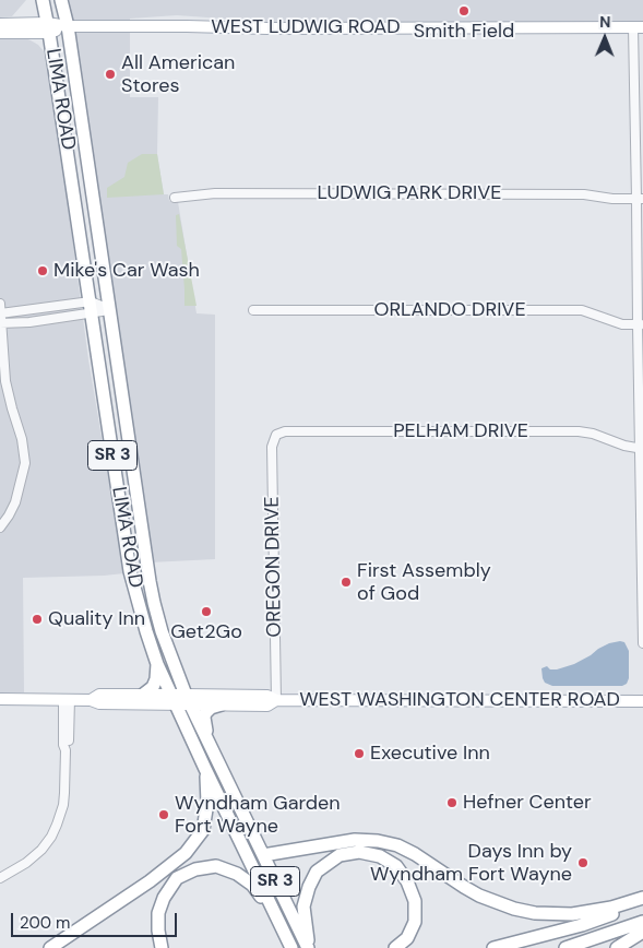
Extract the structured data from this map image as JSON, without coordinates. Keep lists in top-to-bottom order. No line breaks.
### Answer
{"streets":{"highway":["LIMA ROAD","SR 3"],"main road":["WEST LUDWIG ROAD","WEST WASHINGTON CENTER ROAD"],"street":["LUDWIG PARK DRIVE","ORLANDO DRIVE","PELHAM DRIVE","OREGON DRIVE"]},"crossings":[["WEST LUDWIG ROAD","LIMA ROAD"],["LIMA ROAD","WEST WASHINGTON CENTER ROAD"],["PELHAM DRIVE","OREGON DRIVE"],["OREGON DRIVE","WEST WASHINGTON CENTER ROAD"]],"places":["Smith Field","All American Stores","Mike's Car Wash","First Assembly of God","Get2Go","Quality Inn","Executive Inn","Hefner Center","Wyndham Garden Fort Wayne","Days Inn by Wyndham Fort Wayne"],"scale_bar":"200 m","north":"top"}
